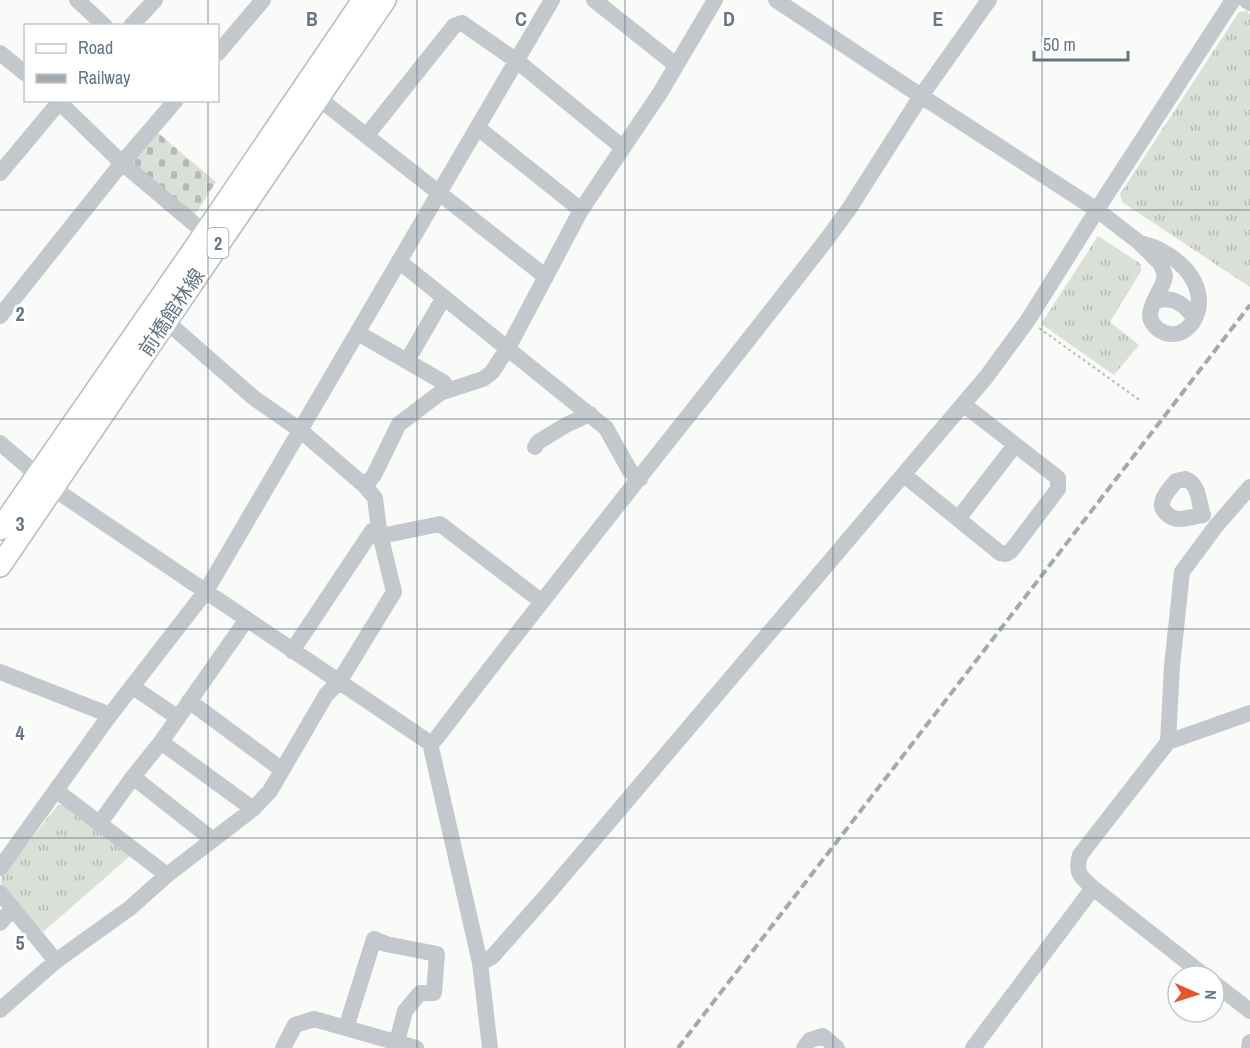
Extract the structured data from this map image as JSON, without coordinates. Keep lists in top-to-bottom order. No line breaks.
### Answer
{"streets":{"main road":["2","前橋館林線"]},"legend":["Road","Railway"],"scale_bar":"50 m","north":"right","grid":{"columns":["B","C","D","E"],"rows":["2","3","4","5"]}}
